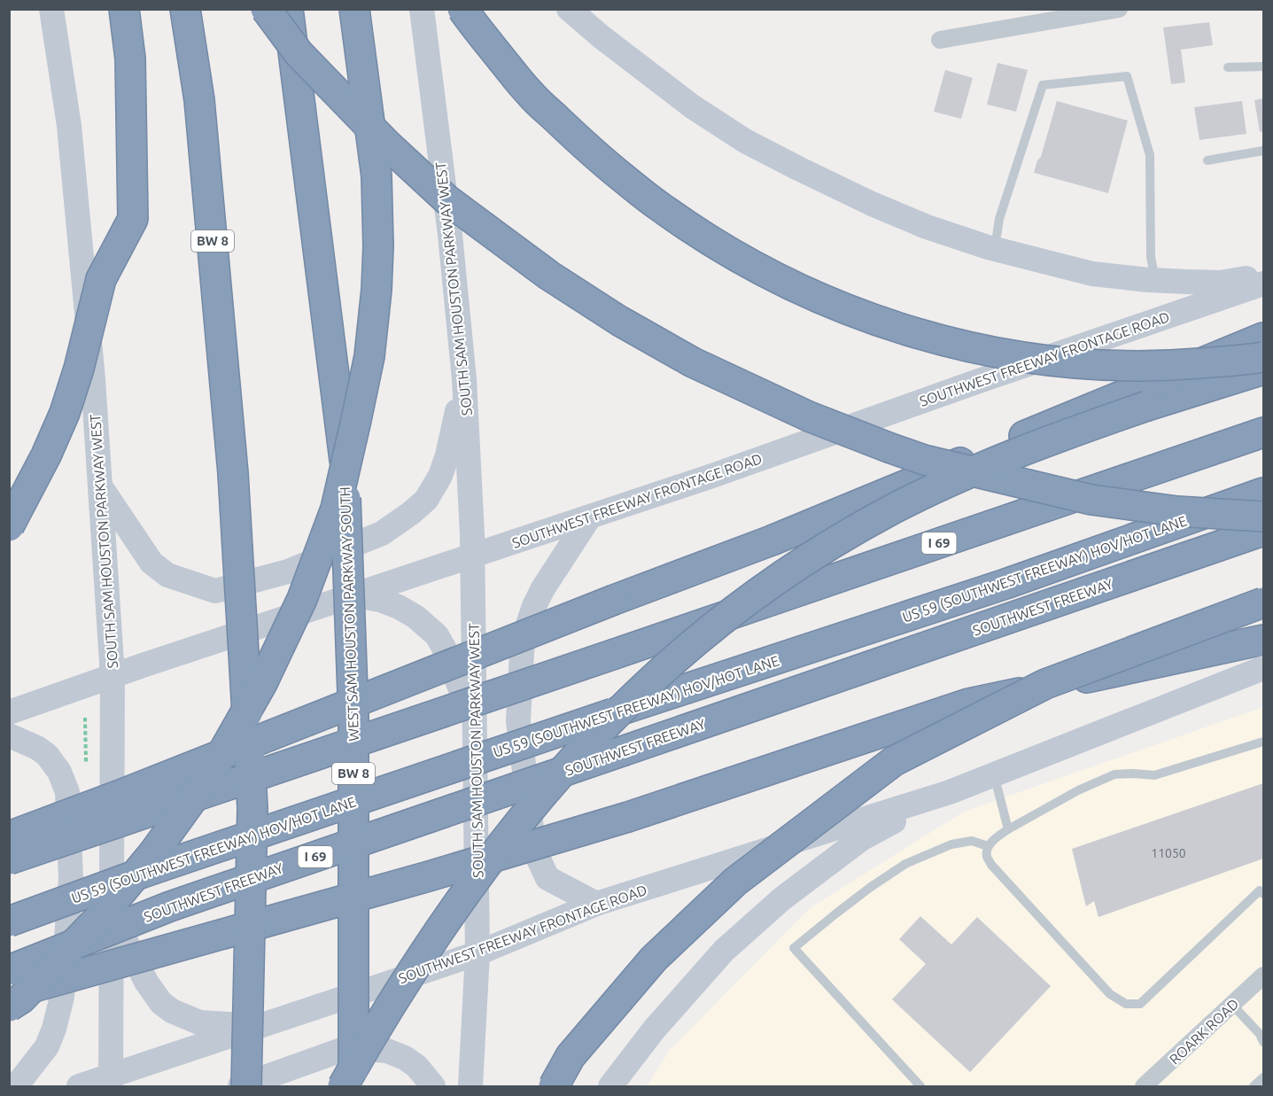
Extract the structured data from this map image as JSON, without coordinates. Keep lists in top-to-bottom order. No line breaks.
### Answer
{"streets":{"highway":["BW 8","I 69","US 59 (SOUTHWEST FREEWAY) HOV/HOT LANE","SOUTHWEST FREEWAY","WEST SAM HOUSTON PARKWAY SOUTH"],"main road":["SOUTH SAM HOUSTON PARKWAY WEST","SOUTHWEST FREEWAY FRONTAGE ROAD"],"street":["ROARK ROAD"]},"crossings":[["SOUTH SAM HOUSTON PARKWAY WEST","SOUTHWEST FREEWAY FRONTAGE ROAD"]],"house_numbers":["11050"]}
